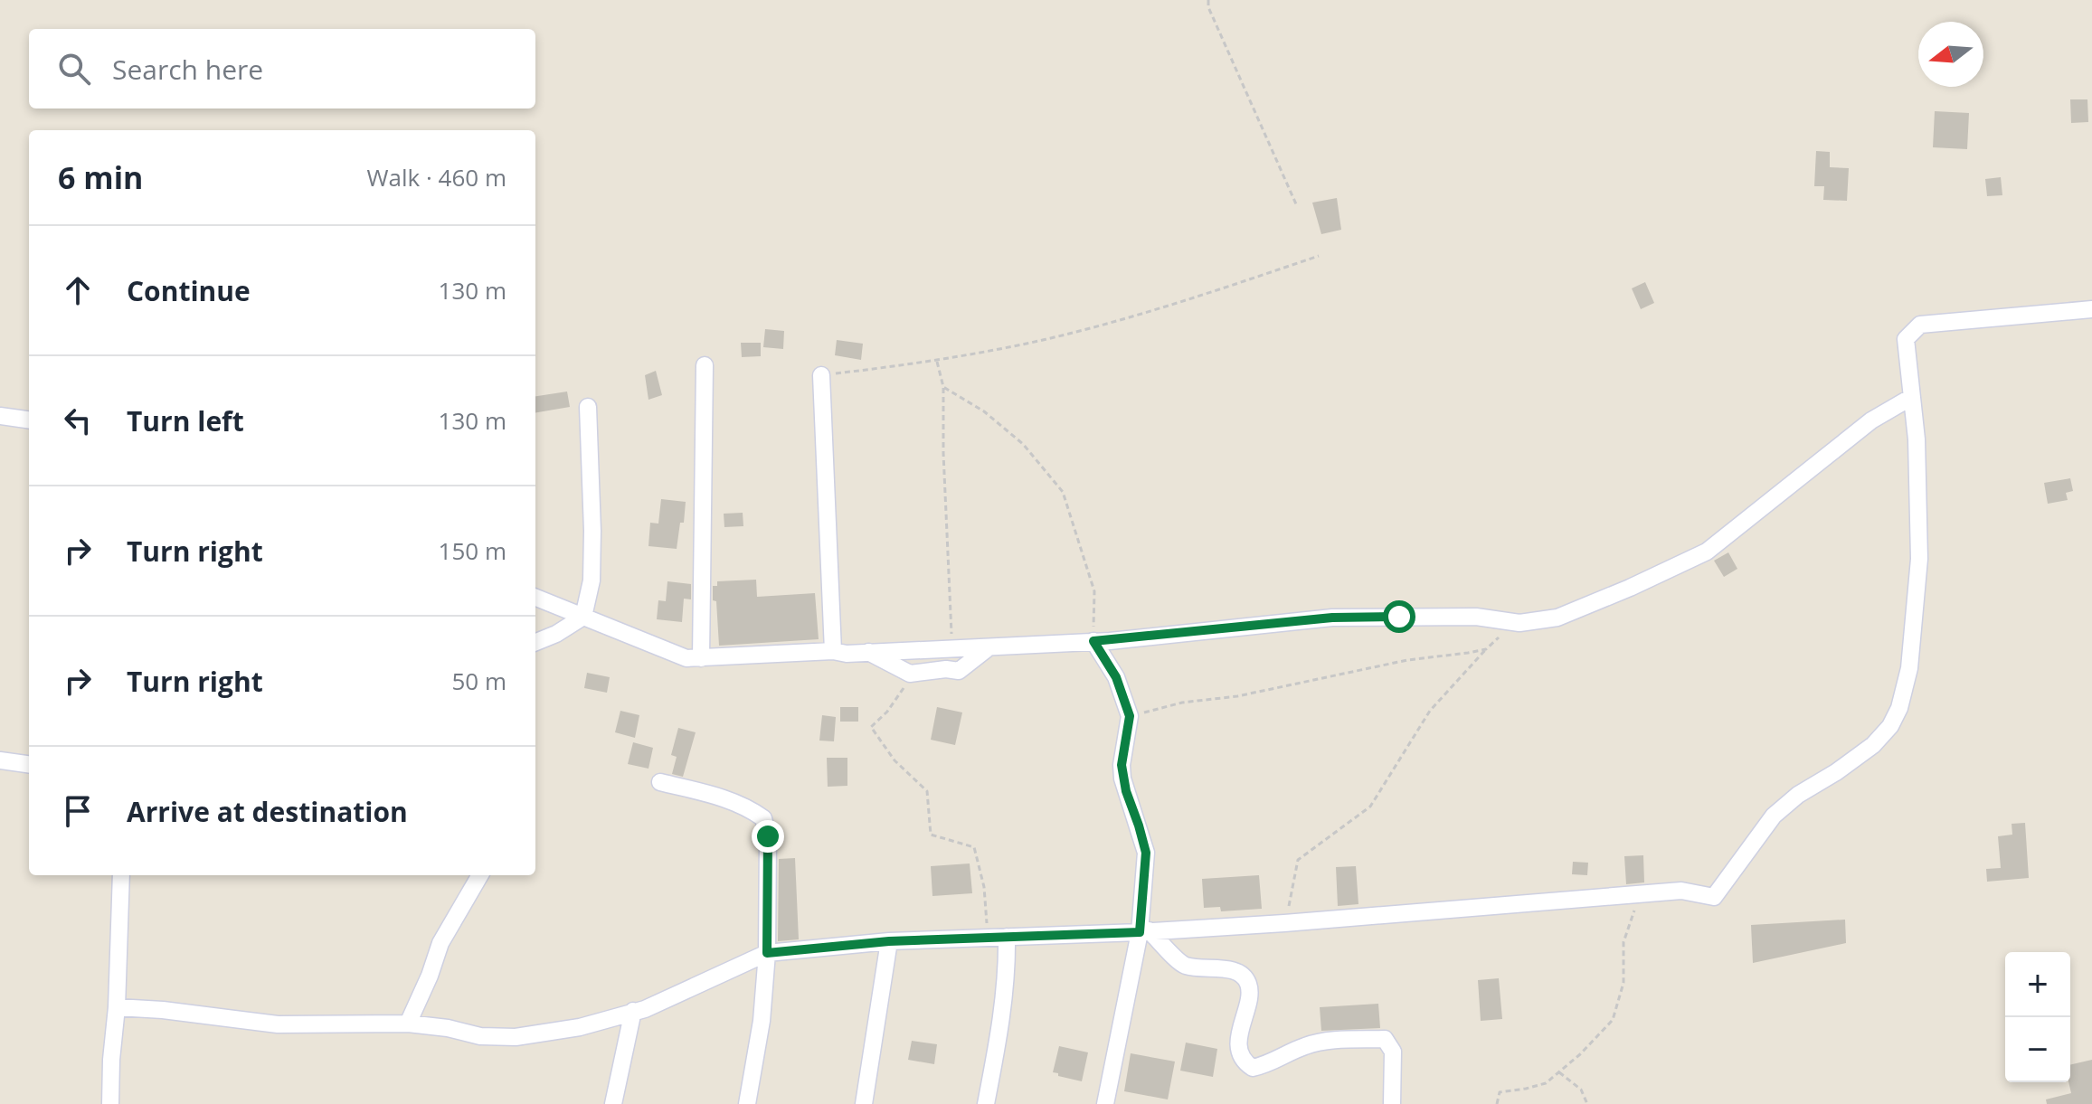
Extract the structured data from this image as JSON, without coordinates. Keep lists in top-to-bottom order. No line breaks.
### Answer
{"north":"left","page":{"search":"Search here","heading":["6 min","Walk · 460 m"],"list":[["Continue","130 m"],["Turn left","130 m"],["Turn right","150 m"],["Turn right","50 m"],"Arrive at destination"],"map_buttons":["+","−"]}}
